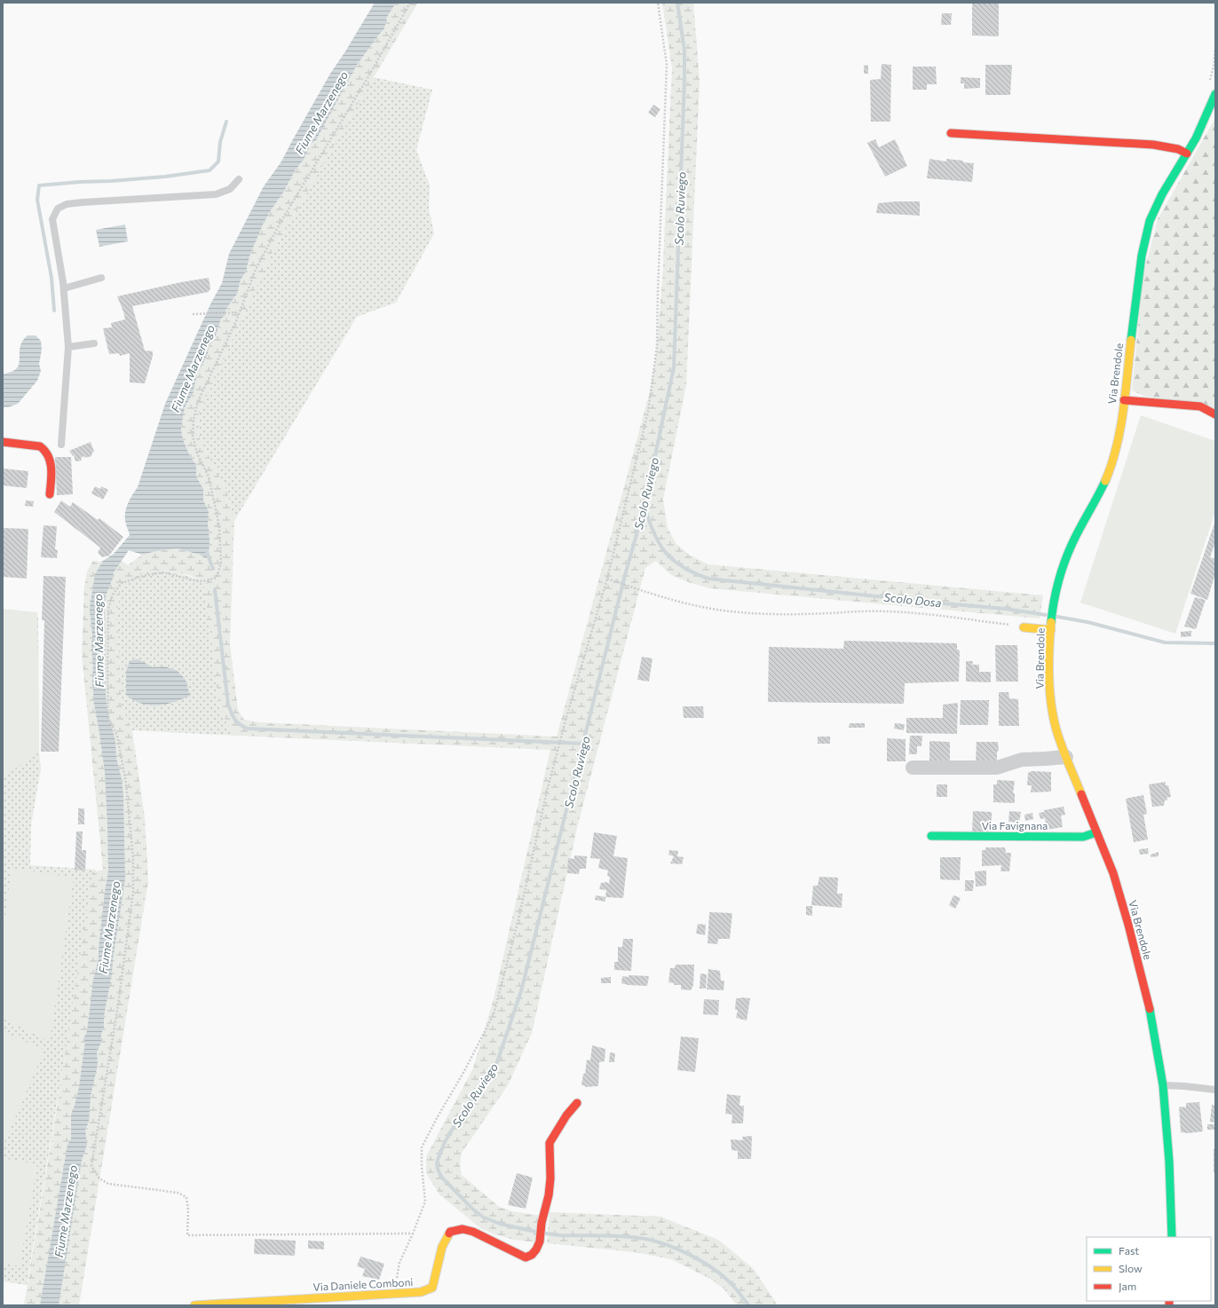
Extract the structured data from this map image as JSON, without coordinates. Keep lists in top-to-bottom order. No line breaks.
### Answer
{"streets":{"street":["Via Brendole","Via Favignana","Via Daniele Comboni"]},"crossings":[["Via Brendole","Via Favignana"]],"water":["Fiume Marzenego","Scolo Ruviego","Scolo Dosa"],"legend":["Fast","Slow","Jam"]}
